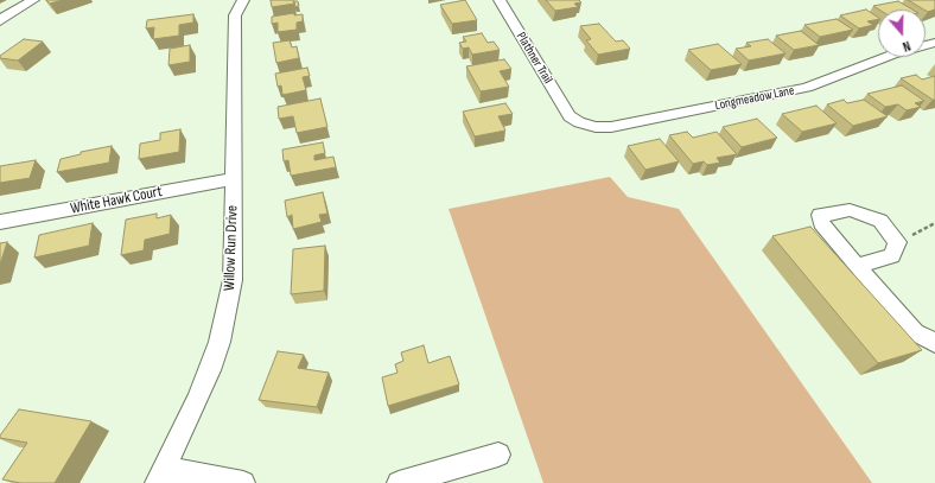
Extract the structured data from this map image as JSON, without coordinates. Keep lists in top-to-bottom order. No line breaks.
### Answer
{"streets":{"street":["Plathner Trail","Longmeadow Lane","White Hawk Court","Willow Run Drive"]},"crossings":[["Plathner Trail","Longmeadow Lane"],["White Hawk Court","Willow Run Drive"]],"north":"bottom"}
